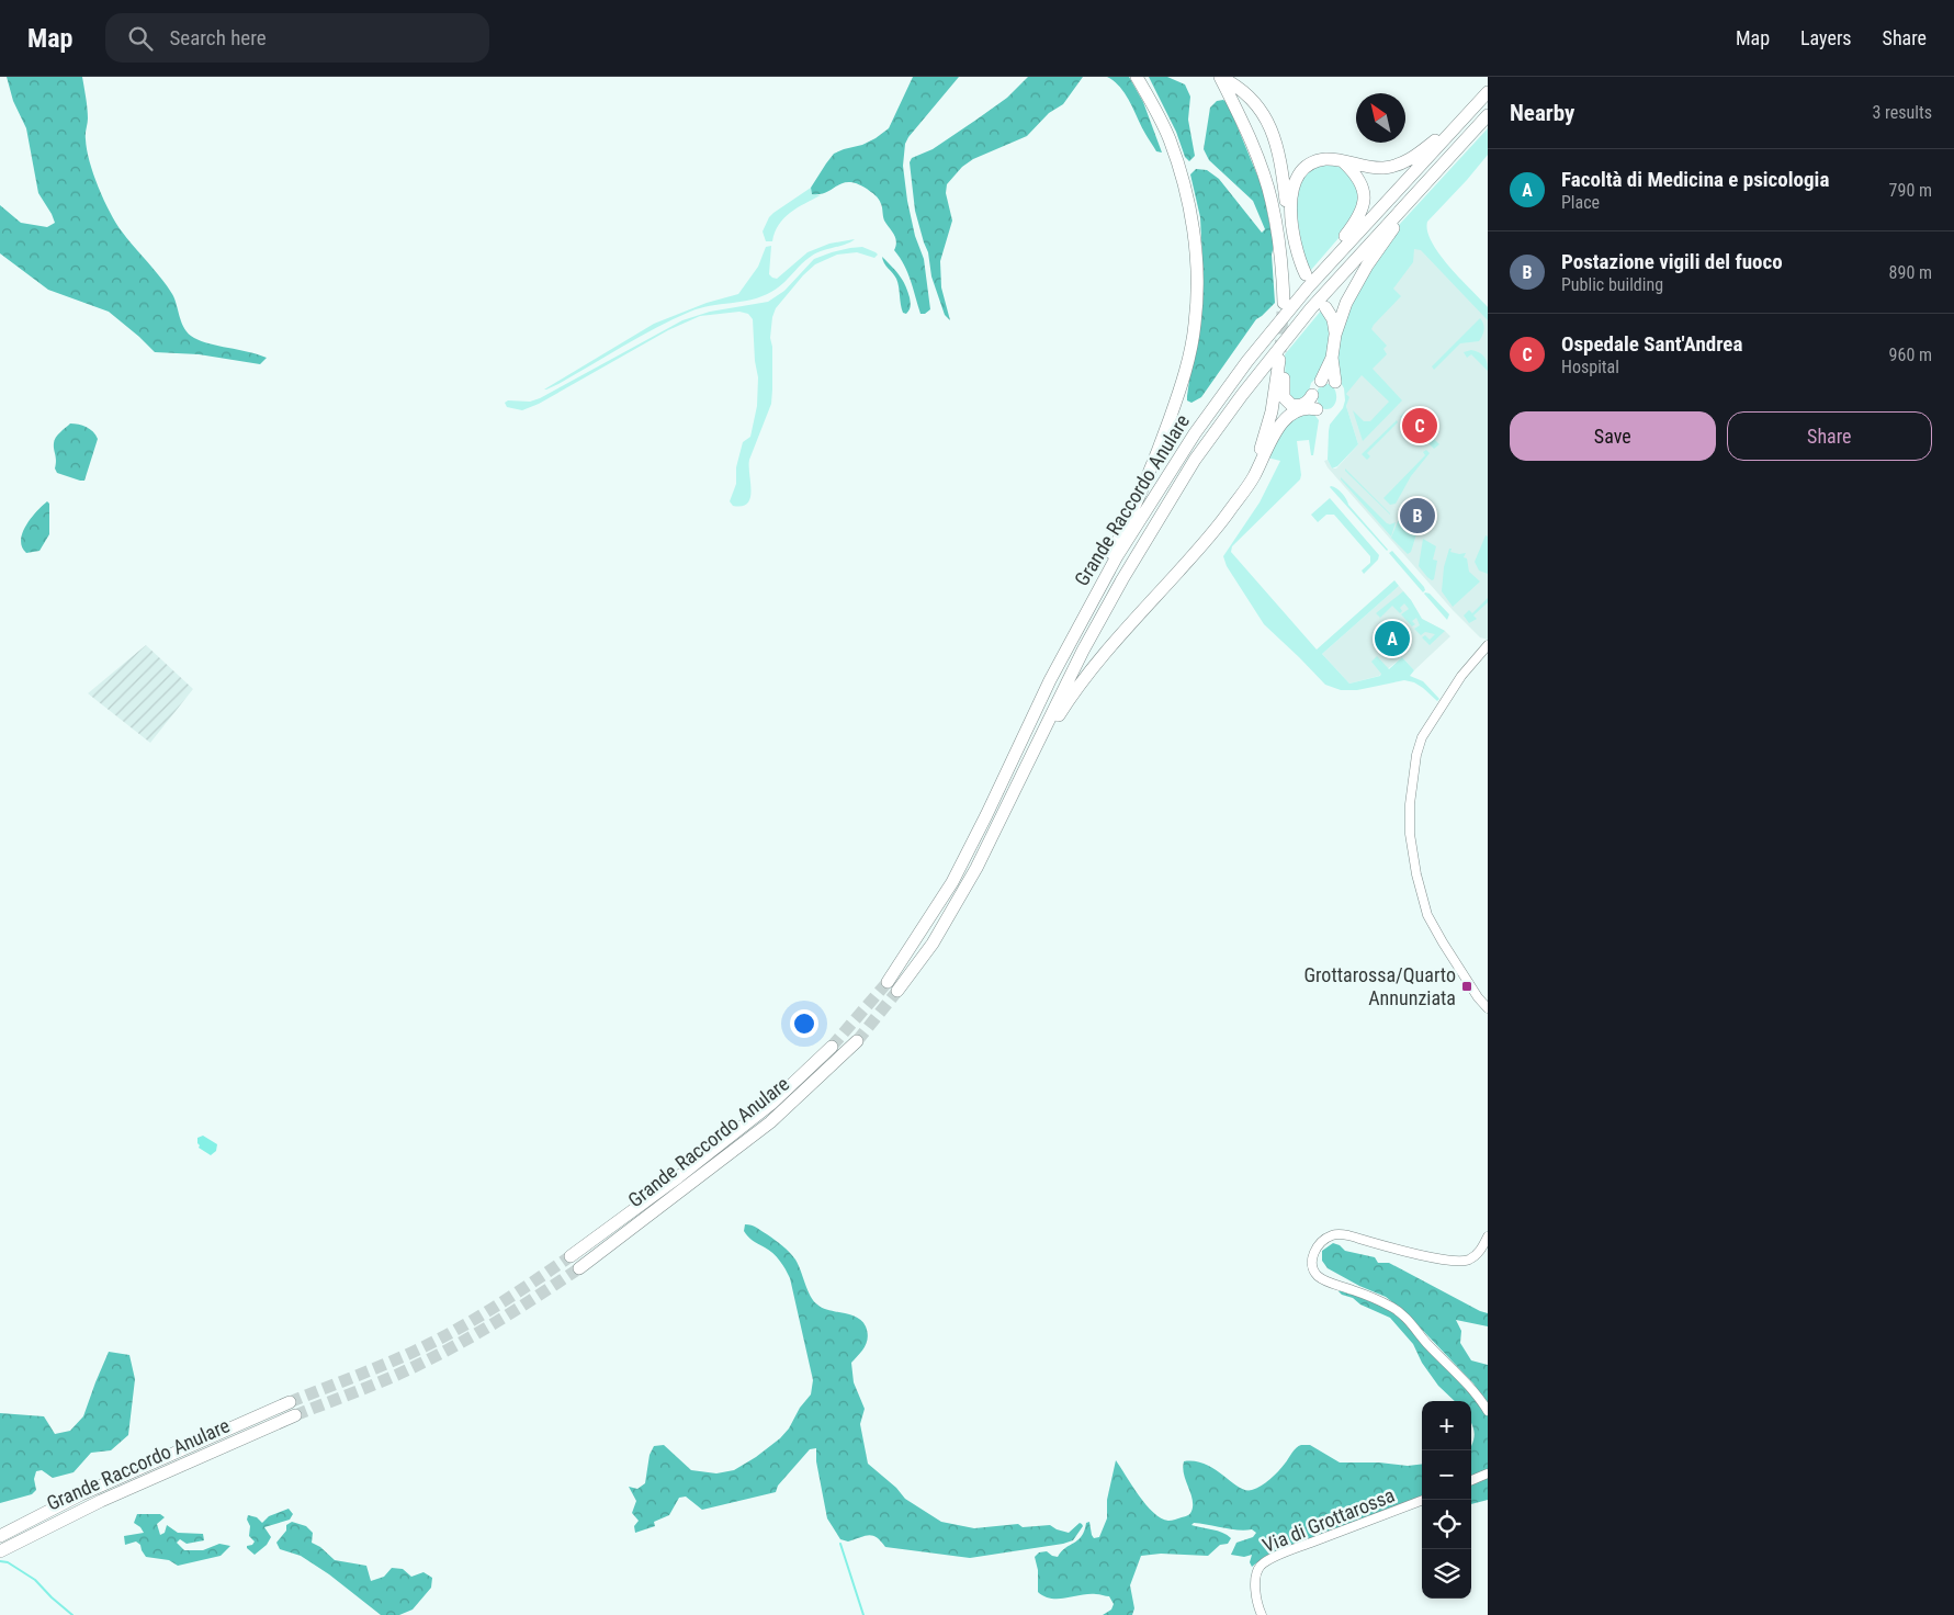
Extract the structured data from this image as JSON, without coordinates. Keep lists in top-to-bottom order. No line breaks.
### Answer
{"streets":{"highway":["Grande Raccordo Anulare"],"street":["Via di Grottarossa"]},"places":{"transit":["Grottarossa/Quarto Annunziata"]},"north":"top left","page":{"header":"Map","search":"Search here","nav":["Map","Layers","Share"],"heading":["Nearby","3 results"],"list":[{"mark":"A","name":"Facoltà di Medicina e psicologia","note":"Place","value":"790 m"},{"mark":"B","name":"Postazione vigili del fuoco","note":"Public building","value":"890 m"},{"mark":"C","name":"Ospedale Sant'Andrea","note":"Hospital","value":"960 m"}],"buttons":["Save","Share"],"pins":["C","B","A"],"map_buttons":["+","−"]}}
